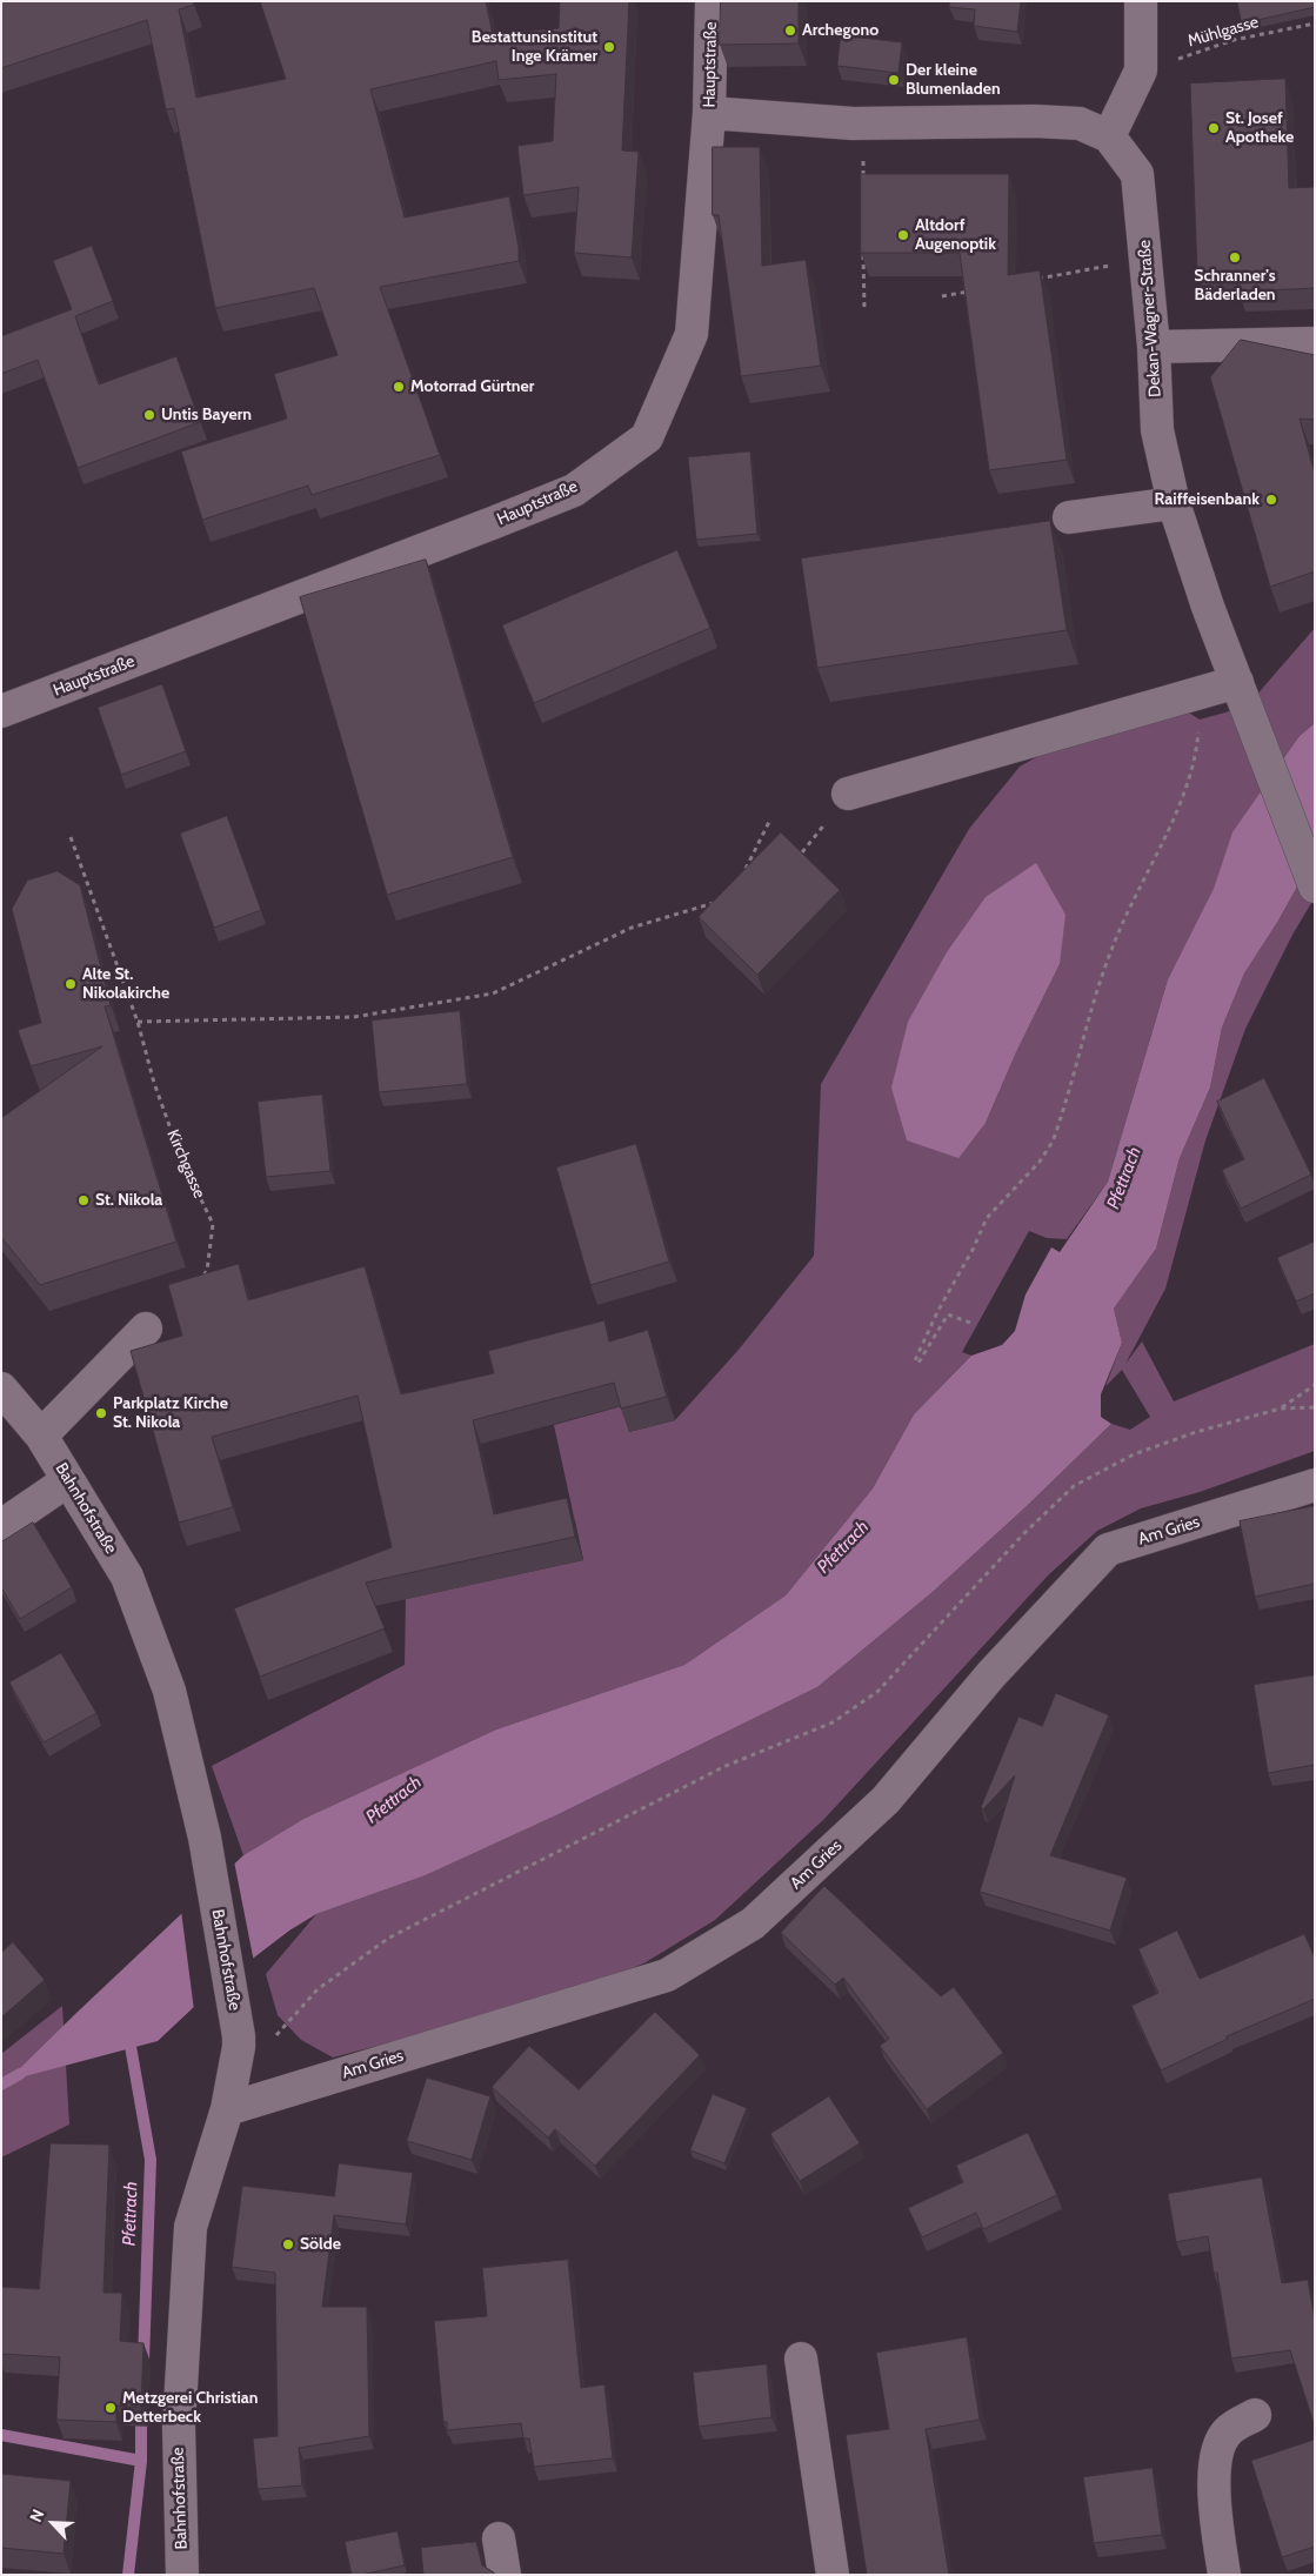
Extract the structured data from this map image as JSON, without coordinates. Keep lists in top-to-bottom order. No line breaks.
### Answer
{"streets":{"street":["Hauptstraße","Dekan-Wagner-Straße","Bahnhofstraße","Am Gries"],"path":["Mühlgasse","Kirchgasse"]},"crossings":[["Hauptstraße","Dekan-Wagner-Straße"],["Bahnhofstraße","Am Gries"]],"water":["Pfettrach"],"places":["Archegono","Bestattunsinstitut Inge Krämer","Der kleine Blumenladen","St. Josef Apotheke","Altdorf Augenoptik","Schranner's Bäderladen","Motorrad Gürtner","Untis Bayern","Raiffeisenbank","Alte St. Nikolakirche","St. Nikola","Parkplatz Kirche St. Nikola","Sölde","Metzgerei Christian Detterbeck"],"north":"top left"}
